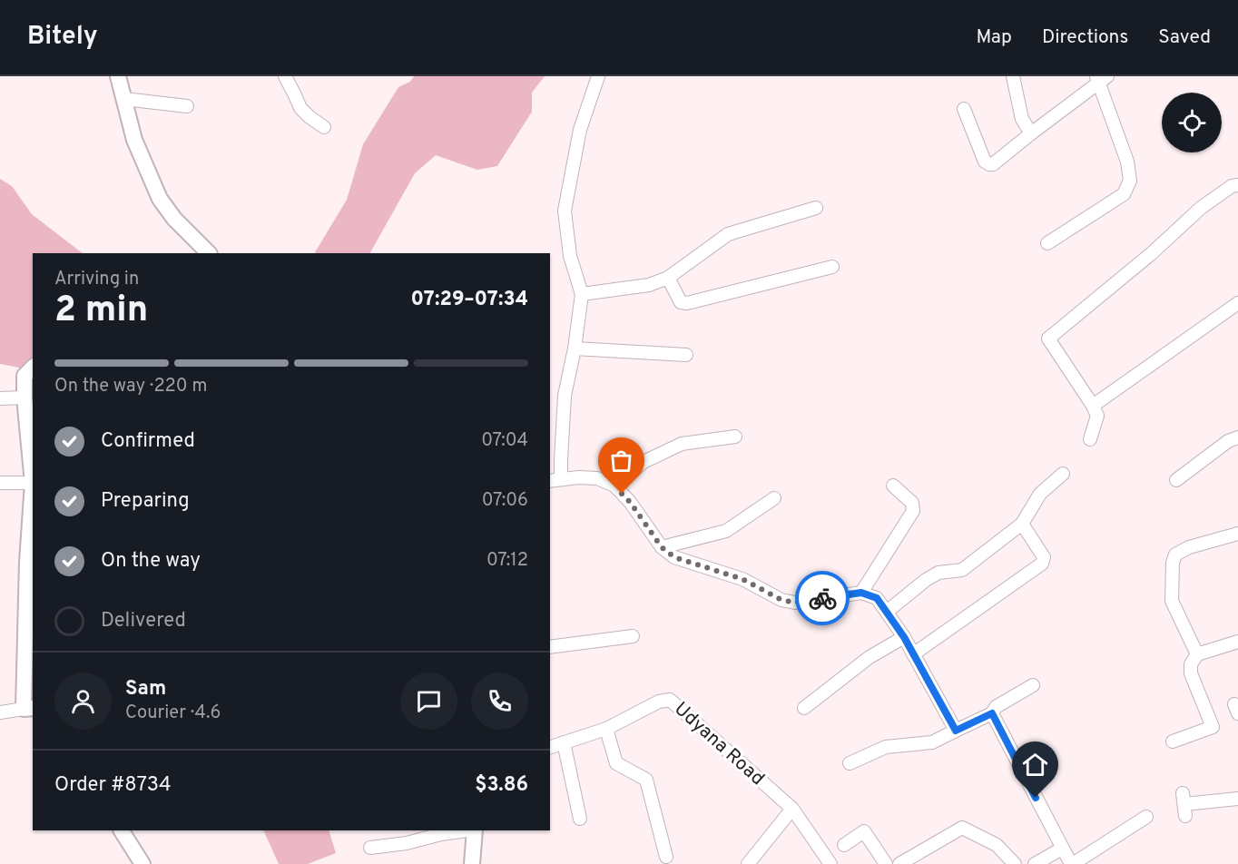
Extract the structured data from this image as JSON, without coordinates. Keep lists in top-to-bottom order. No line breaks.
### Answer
{"streets":{"street":["Udyana Road"]},"page":{"header":"Bitely","nav":["Map","Directions","Saved"],"heading":["2 min","Arriving in","07:29–07:34"],"panel":["Sam","Courier · 4.6","Order #8734","$3.86"],"bar":"On the way · 220 m","list":[["Confirmed","07:04"],["Preparing","07:06"],["On the way","07:12"],"Delivered"]}}
